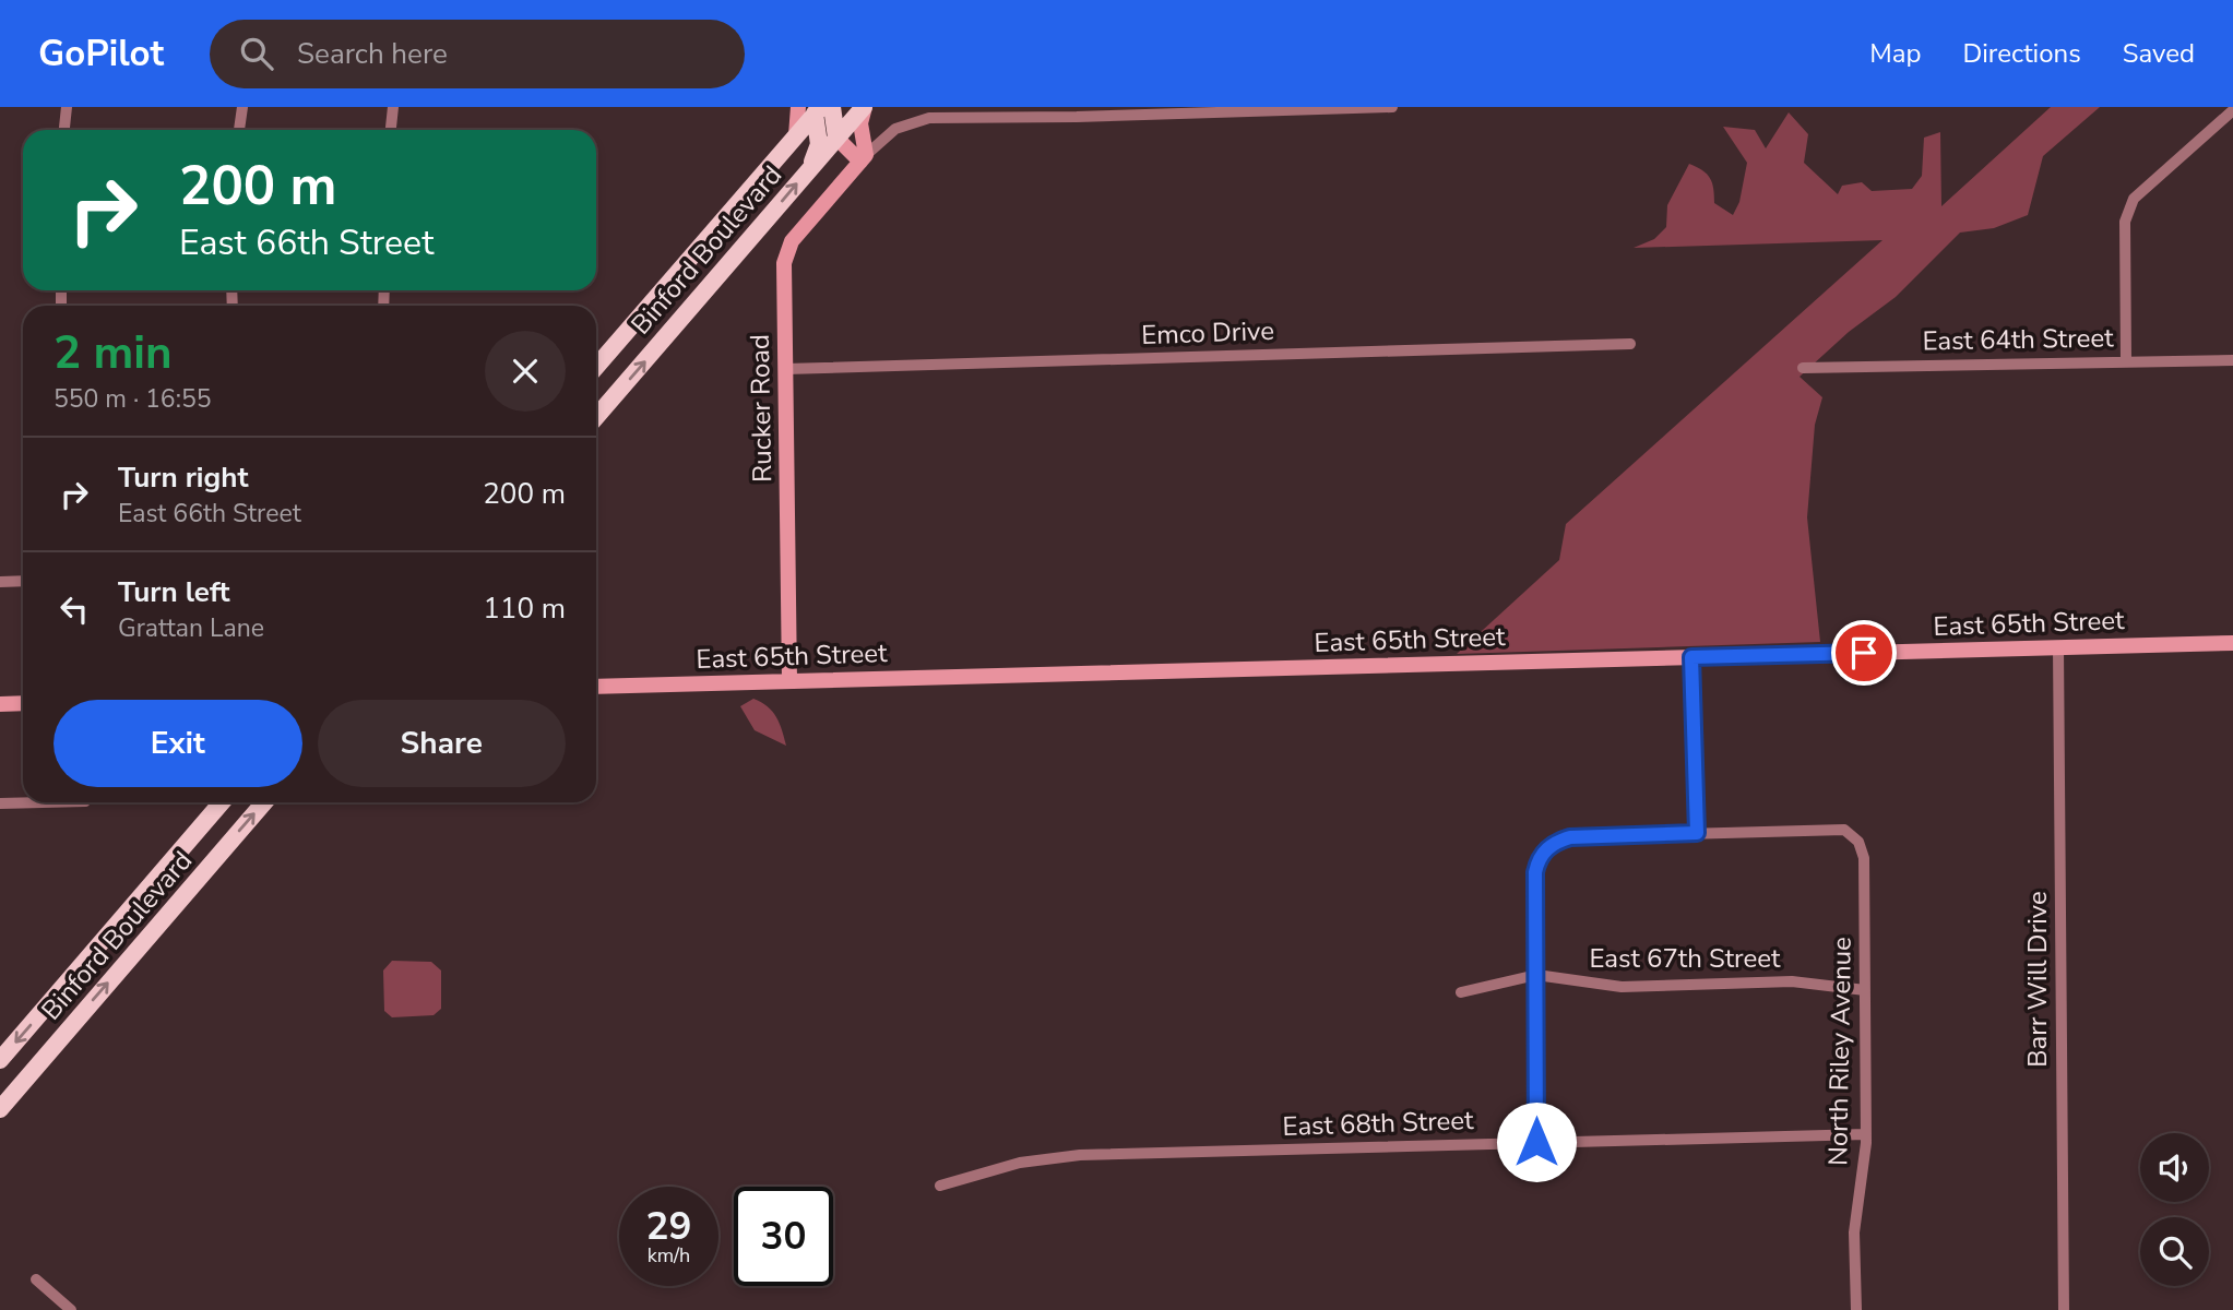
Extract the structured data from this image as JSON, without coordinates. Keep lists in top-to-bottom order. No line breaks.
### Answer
{"streets":{"main road":["Binford Boulevard"],"street":["Emco Drive","East 64th Street","Rucker Road","East 65th Street","East 67th Street","Barr Will Drive","North Riley Avenue","East 68th Street"]},"crossings":[["Emco Drive","Rucker Road"],["Rucker Road","East 65th Street"],["East 65th Street","Barr Will Drive"],["East 67th Street","North Riley Avenue"],["North Riley Avenue","East 68th Street"]],"page":{"header":"GoPilot","search":"Search here","nav":["Map","Directions","Saved"],"turn":["200 m","East 66th Street"],"heading":["2 min","550 m · 16:55"],"list":[{"name":"Turn right","note":"East 66th Street","value":"200 m"},{"name":"Turn left","note":"Grattan Lane","value":"110 m"}],"buttons":["Exit","Share"],"speed":"29 km/h","limit":"30"}}
